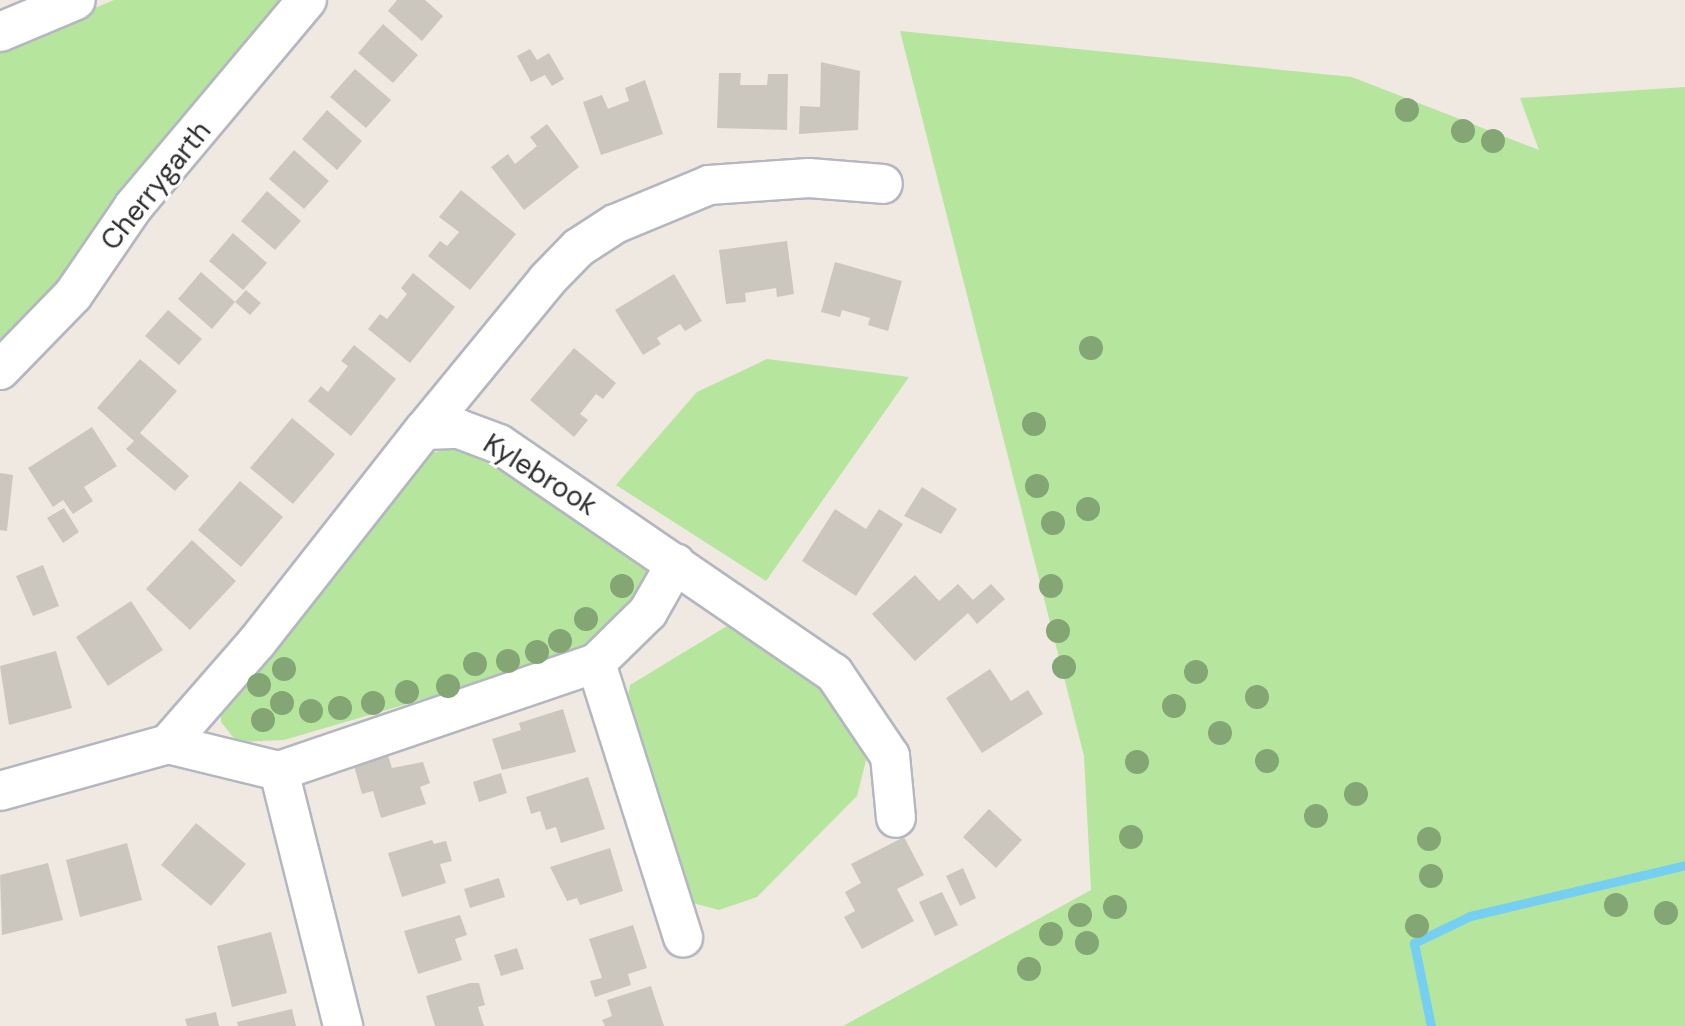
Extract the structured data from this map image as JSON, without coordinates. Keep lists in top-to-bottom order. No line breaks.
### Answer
{"streets":{"street":["Cherrygarth","Kylebrook"]}}
